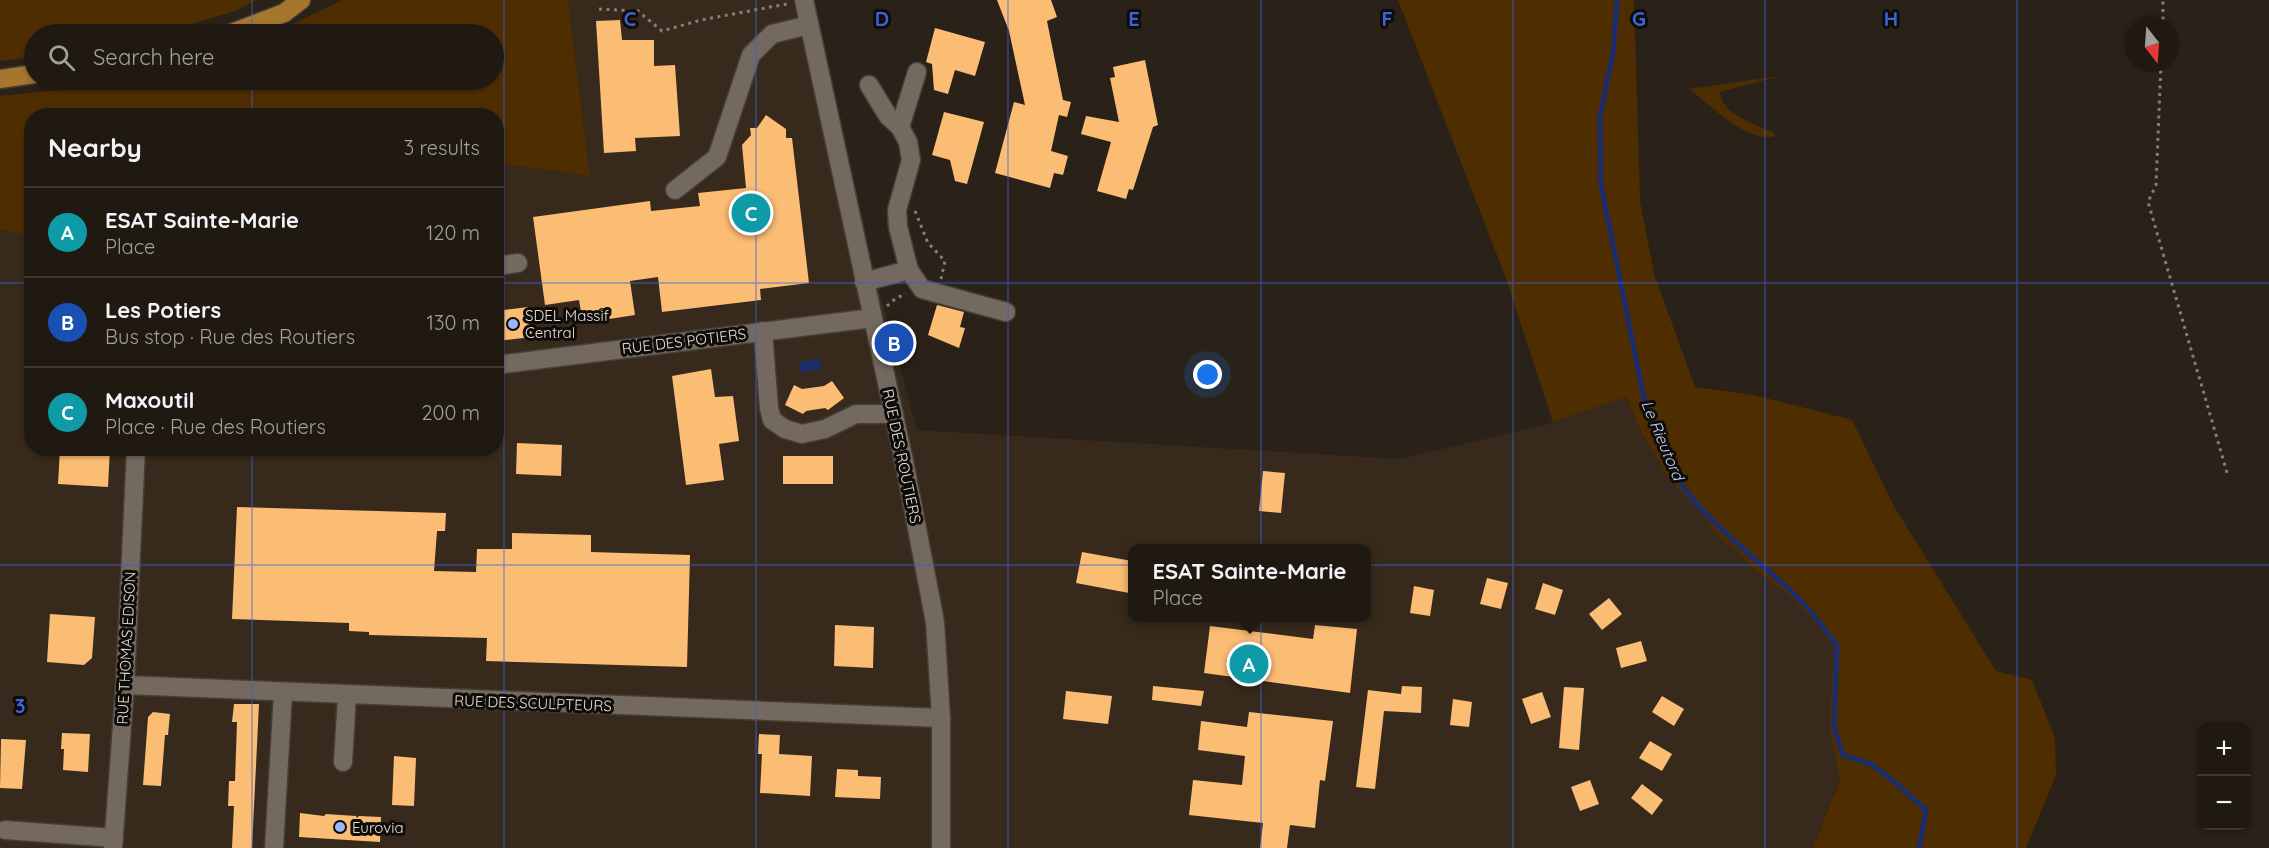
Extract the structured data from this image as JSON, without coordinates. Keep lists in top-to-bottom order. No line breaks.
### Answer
{"streets":{"street":["RUE DES POTIERS","RUE DES ROUTIERS","RUE THOMAS EDISON","RUE DES SCULPTEURS"]},"crossings":[["RUE DES POTIERS","RUE DES ROUTIERS"],["RUE DES ROUTIERS","RUE DES SCULPTEURS"],["RUE THOMAS EDISON","RUE DES SCULPTEURS"]],"water":["Le Rieutord"],"places":["SDEL Massif Central","Eurovia"],"north":"bottom","page":{"search":"Search here","heading":["Nearby","3 results"],"list":[{"mark":"A","name":"ESAT Sainte-Marie","note":"Place","value":"120 m"},{"mark":"B","name":"Les Potiers","note":"Bus stop · Rue des Routiers","value":"130 m"},{"mark":"C","name":"Maxoutil","note":"Place · Rue des Routiers","value":"200 m"}],"pins":["C","B","A"],"popup":["ESAT Sainte-Marie","Place"],"map_buttons":["+","−"]},"grid":{"columns":["C","D","E","F","G","H"],"rows":["3"]}}
